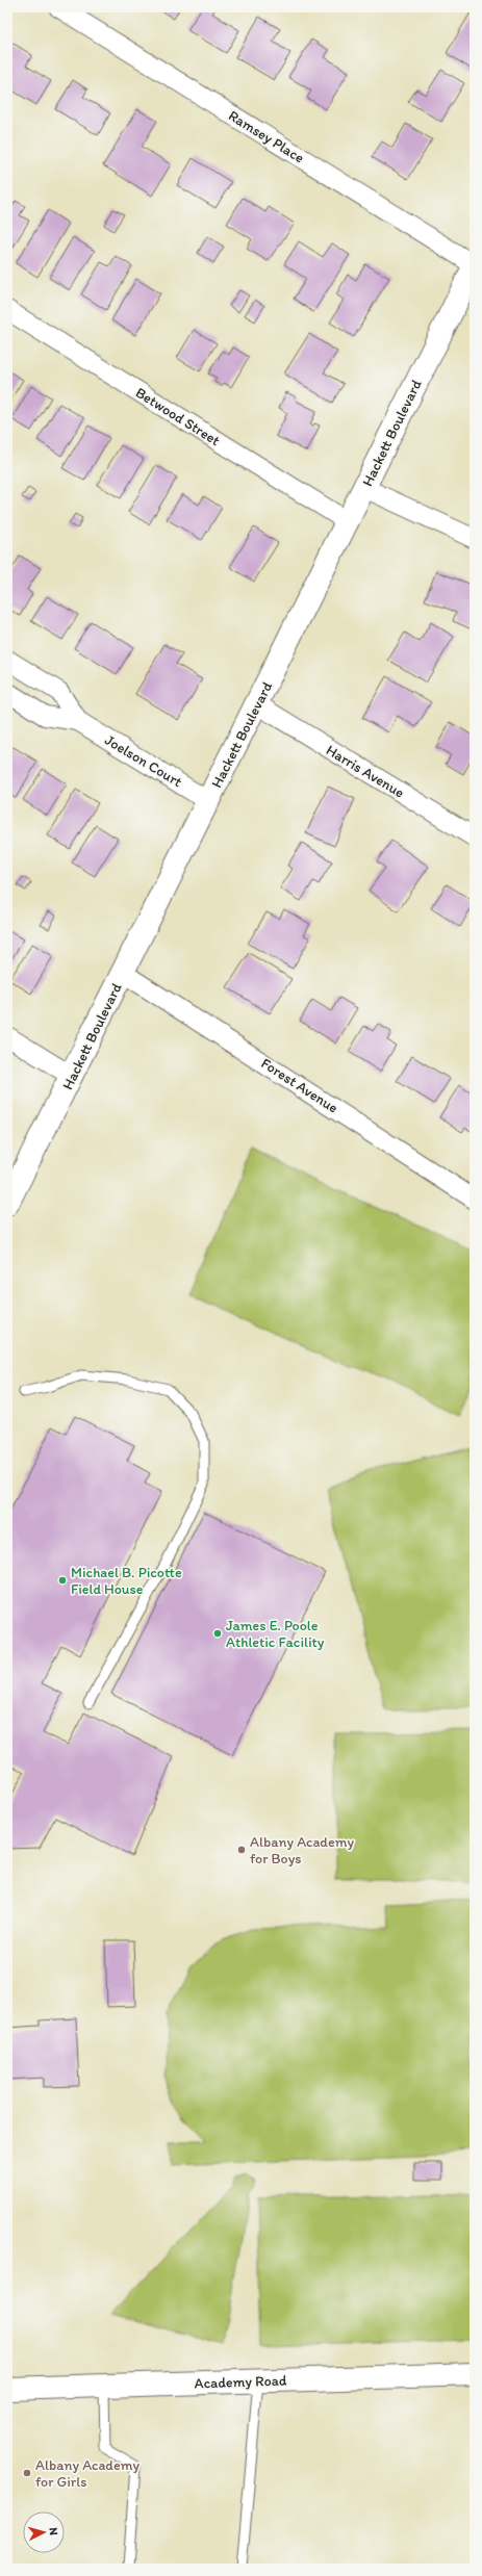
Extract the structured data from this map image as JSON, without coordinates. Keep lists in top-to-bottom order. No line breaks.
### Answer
{"streets":{"street":["Ramsey Place","Betwood Street","Hackett Boulevard","Joelson Court","Harris Avenue","Forest Avenue","Academy Road"]},"crossings":[["Ramsey Place","Hackett Boulevard"],["Betwood Street","Hackett Boulevard"],["Hackett Boulevard","Joelson Court"],["Hackett Boulevard","Harris Avenue"],["Hackett Boulevard","Forest Avenue"]],"places":["Michael B. Picotte Field House","James E. Poole Athletic Facility","Albany Academy for Boys","Albany Academy for Girls"],"north":"right"}
